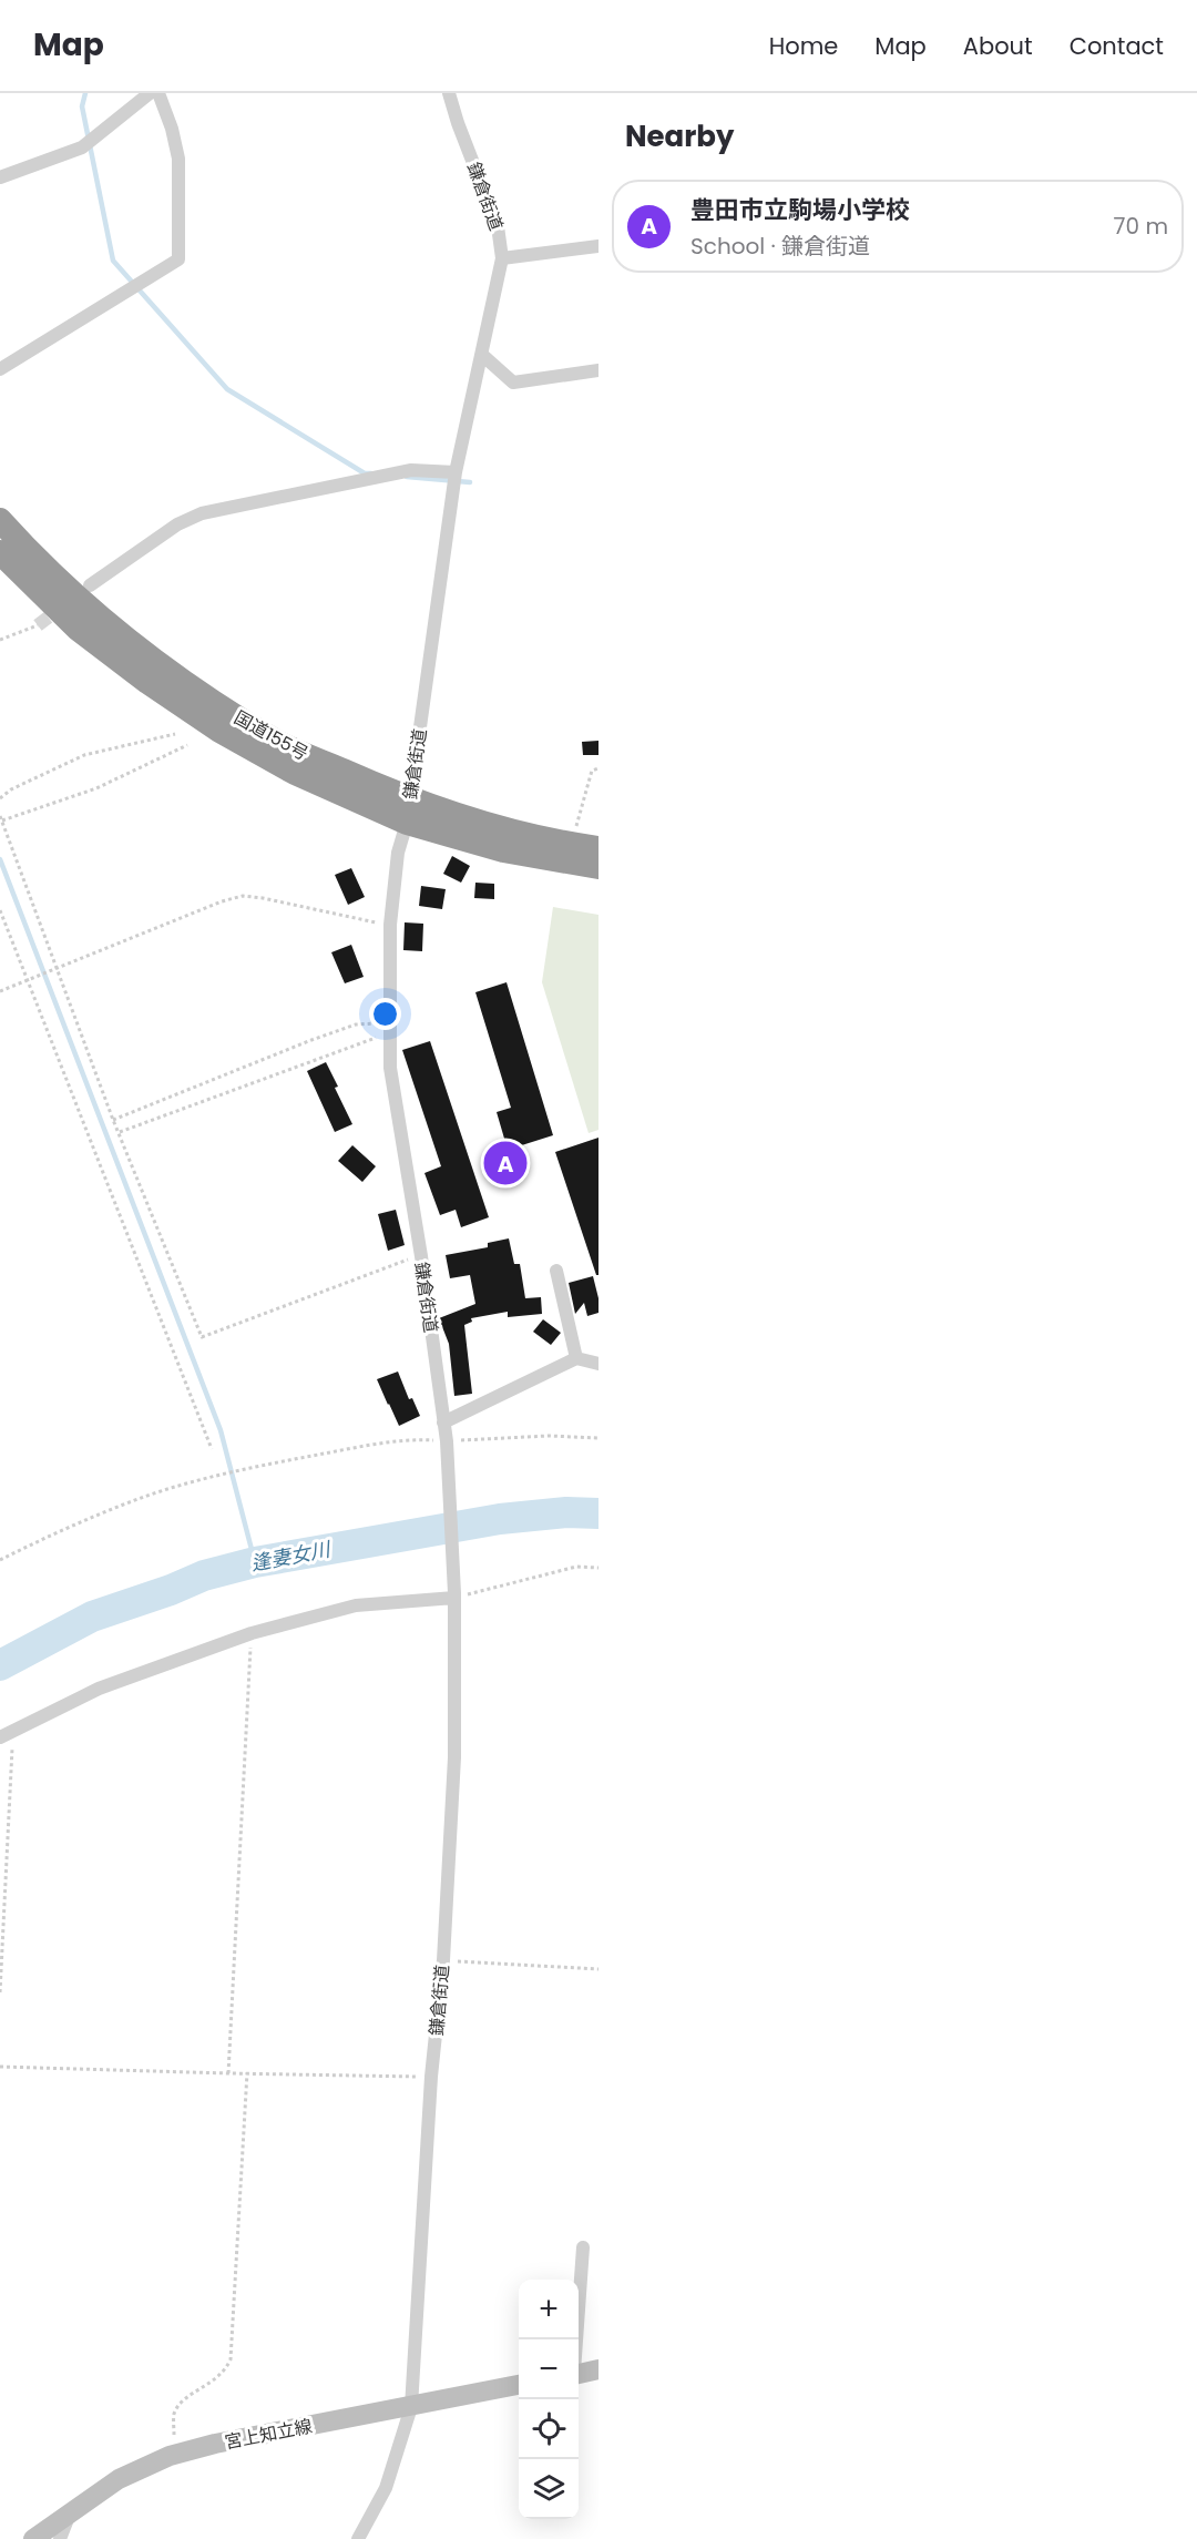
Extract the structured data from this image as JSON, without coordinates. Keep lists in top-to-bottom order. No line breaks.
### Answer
{"streets":{"highway":["国道155号"],"main road":["宮上知立線"],"street":["鎌倉街道"]},"crossings":[["鎌倉街道","国道155号"],["鎌倉街道","宮上知立線"]],"water":["逢妻女川"],"page":{"header":"Map","nav":["Home","Map","About","Contact"],"heading":"Nearby","list":[{"mark":"A","name":"豊田市立駒場小学校","note":"School · 鎌倉街道","value":"70 m"}],"pins":"A","map_buttons":["+","−"]}}
